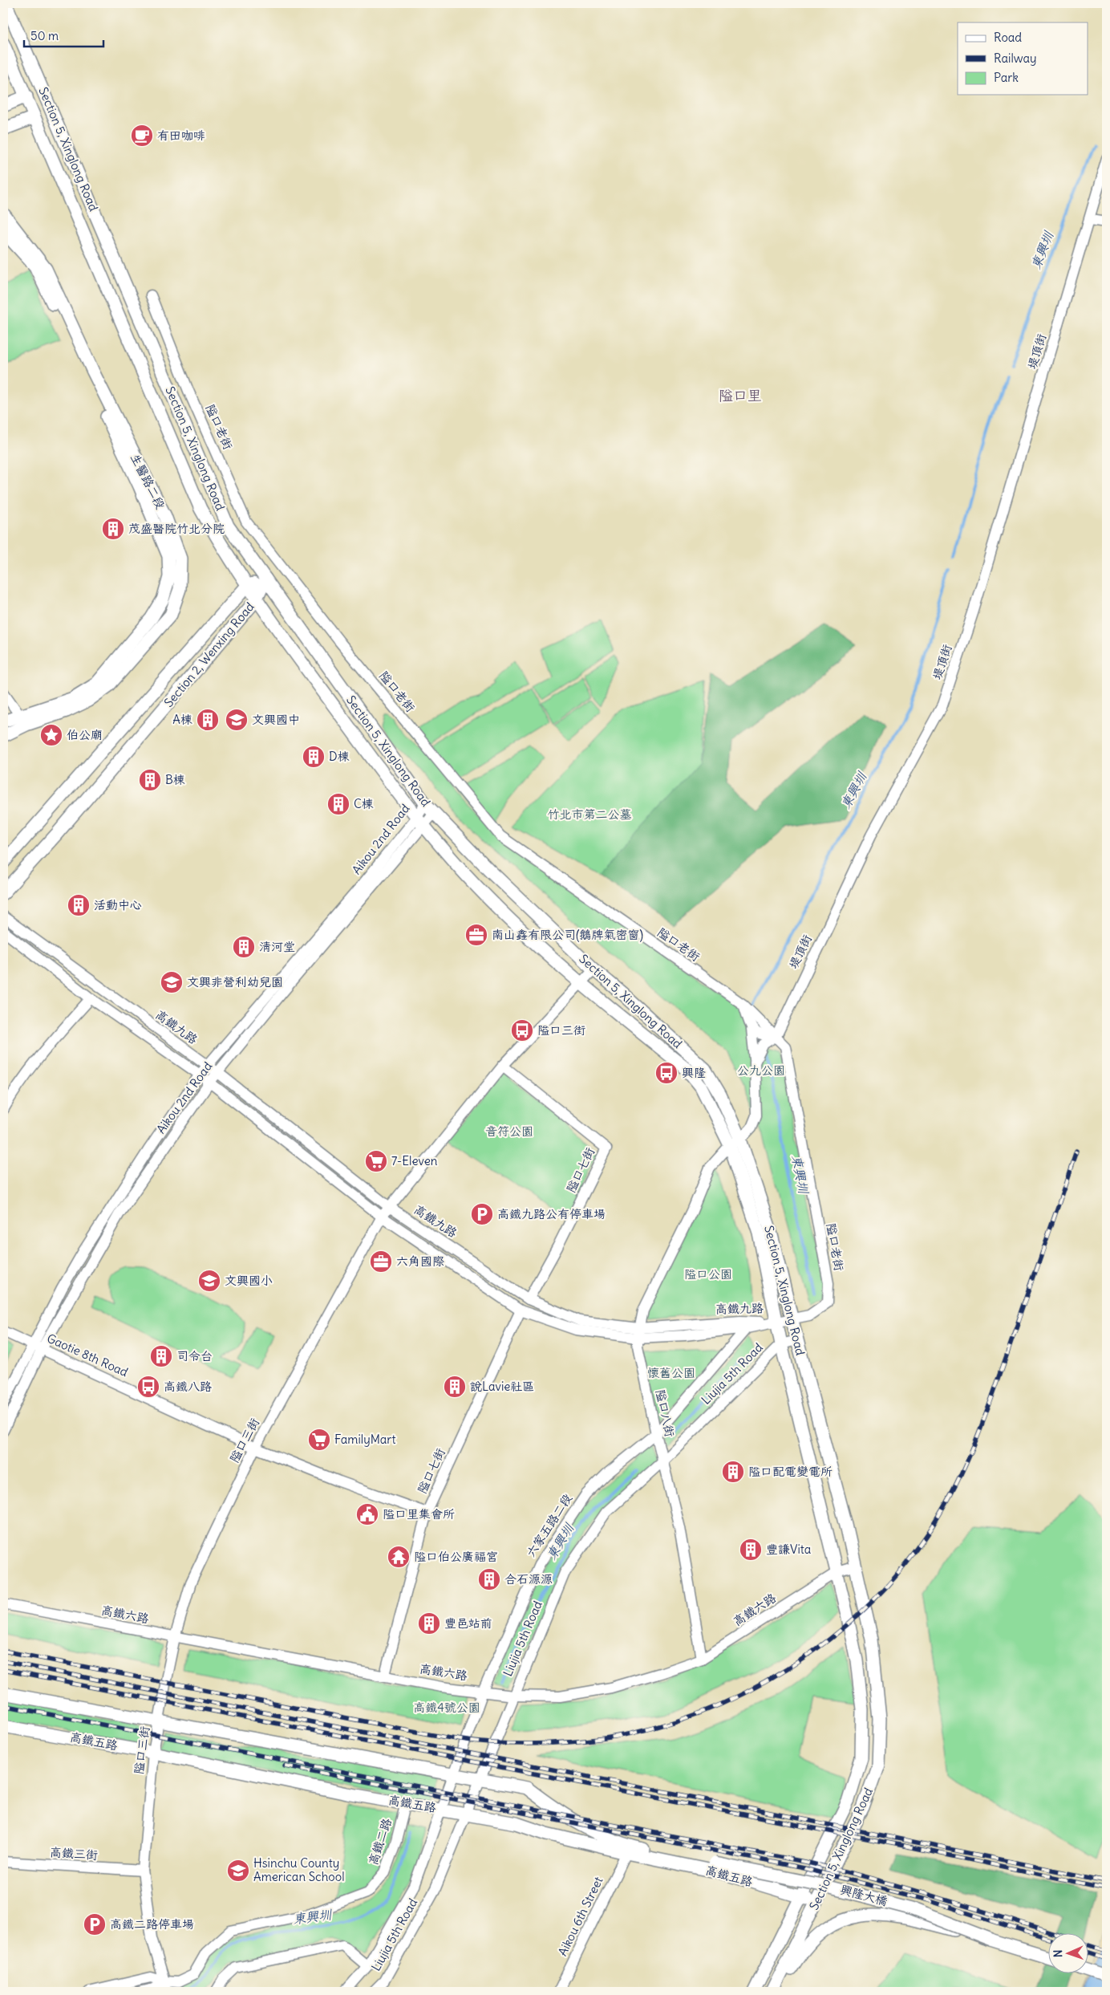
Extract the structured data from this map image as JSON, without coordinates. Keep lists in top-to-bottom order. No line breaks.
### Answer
{"streets":{"street":["Section 5, Xinglong Road","堤頂街","隘口老街","生醫路二段","Section 2, Wenxing Road","Aikou 2nd Road","高鐵九路","隘口七街","Gaotie 8th Road","Liujia 5th Road","隘口八街","隘口三街","六家五路二段","高鐵六路","高鐵五路","高鐵二路","高鐵三街","興隆大橋","Aikou 6th Street"]},"crossings":[["Section 5, Xinglong Road","堤頂街"],["Section 5, Xinglong Road","隘口老街"],["Section 5, Xinglong Road","Section 2, Wenxing Road"],["Section 5, Xinglong Road","Aikou 2nd Road"],["Section 5, Xinglong Road","高鐵九路"],["Section 5, Xinglong Road","Liujia 5th Road"],["Section 5, Xinglong Road","隘口八街"],["Section 5, Xinglong Road","隘口三街"],["Section 5, Xinglong Road","高鐵六路"],["Section 5, Xinglong Road","高鐵五路"],["堤頂街","隘口老街"],["堤頂街","隘口八街"],["隘口老街","高鐵九路"],["Aikou 2nd Road","高鐵九路"],["Aikou 2nd Road","Gaotie 8th Road"],["高鐵九路","隘口七街"],["高鐵九路","隘口八街"],["高鐵九路","隘口三街"],["高鐵九路","六家五路二段"],["隘口七街","Gaotie 8th Road"],["隘口七街","隘口三街"],["隘口七街","高鐵六路"],["Gaotie 8th Road","隘口三街"],["Liujia 5th Road","隘口八街"],["Liujia 5th Road","六家五路二段"],["Liujia 5th Road","高鐵六路"],["Liujia 5th Road","高鐵五路"],["隘口八街","六家五路二段"],["隘口八街","高鐵六路"],["隘口三街","高鐵六路"],["隘口三街","高鐵五路"],["隘口三街","高鐵二路"],["隘口三街","高鐵三街"],["六家五路二段","高鐵六路"],["六家五路二段","高鐵五路"],["高鐵五路","高鐵二路"],["高鐵五路","興隆大橋"],["高鐵五路","Aikou 6th Street"],["興隆大橋","Aikou 6th Street"]],"districts":["隘口里"],"water":["東興圳"],"parks":["竹北市第二公墓","公九公園","音符公園","隘口公園","懷舊公園","高鐵4號公園"],"places":{"cafe":["有田咖啡"],"building":["茂盛醫院竹北分院","A棟","D棟","B棟","C棟","活動中心","清河堂","司令台","說Lavie社區","隘口配電變電所","豐謙Vita","合石源源","豐邑站前"],"school or university":["文興國中","文興非營利幼兒園","文興國小","Hsinchu County American School"],"place":["伯公廟"],"office":["南山鑫有限公司(鵝牌氣密窗)","六角國際"],"bus stop":["隘口三街","興隆","高鐵八路"],"supermarket":["7-Eleven","FamilyMart"],"parking":["高鐵九路公有停車場","高鐵二路停車場"],"public building":["隘口里集會所"],"temple":["隘口伯公廣福宮"]},"legend":["Road","Railway","Park"],"scale_bar":"50 m","north":"left"}
